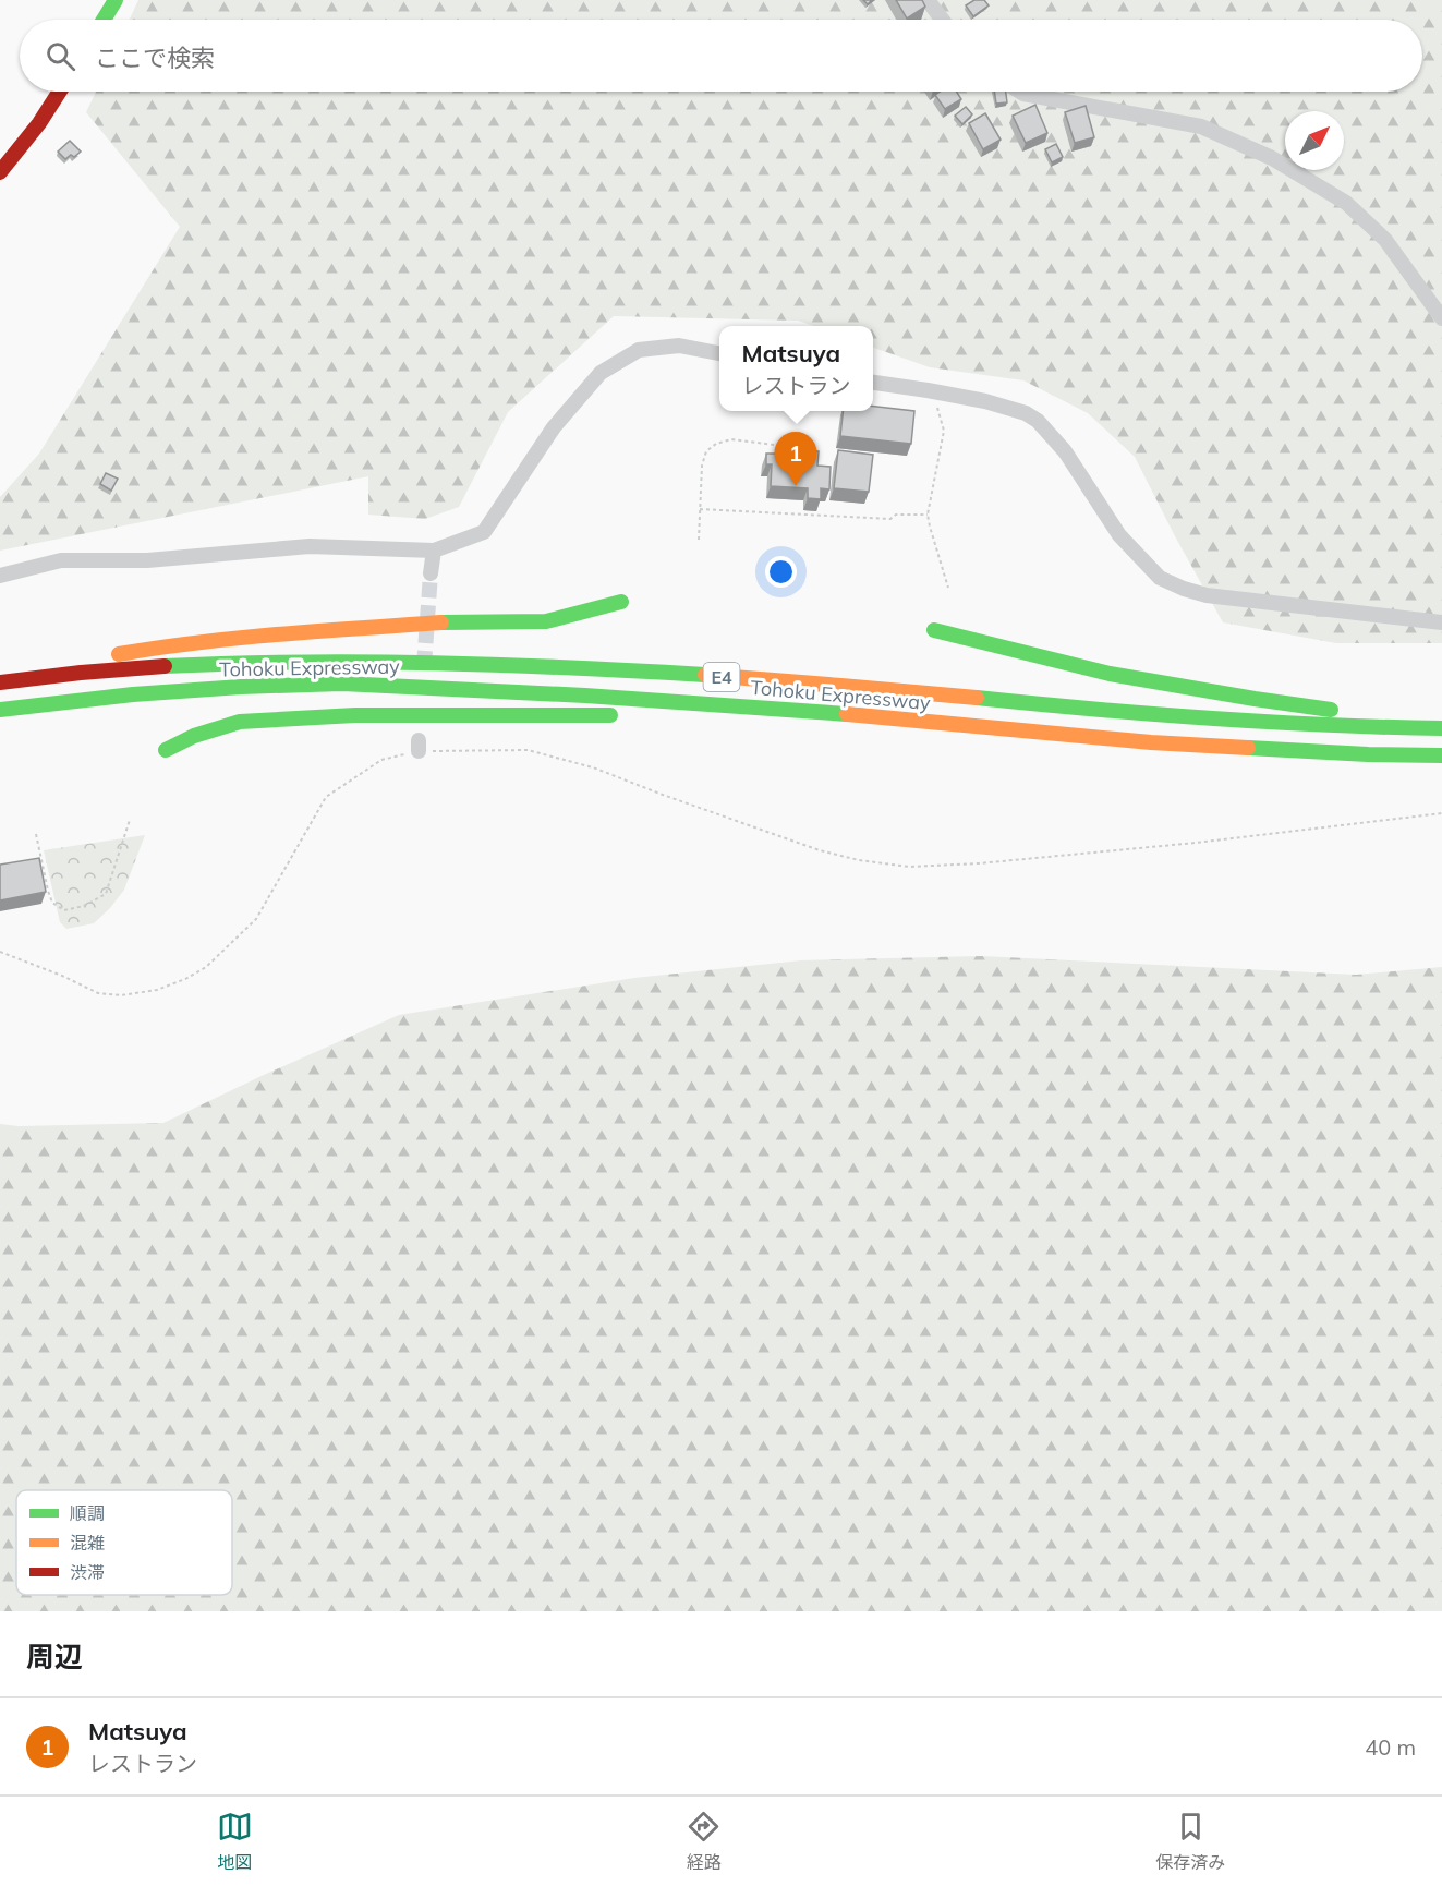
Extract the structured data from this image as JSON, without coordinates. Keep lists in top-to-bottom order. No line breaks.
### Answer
{"streets":{"main road":["Tohoku Expressway","E4"]},"legend":["順調","混雑","渋滞"],"north":"top right","page":{"search":"ここで検索","popup":["Matsuya","レストラン"],"pins":"1","heading":"周辺","list":[{"mark":"1","name":"Matsuya","note":"レストラン","value":"40 m"}],"nav":["地図","経路","保存済み"]}}
